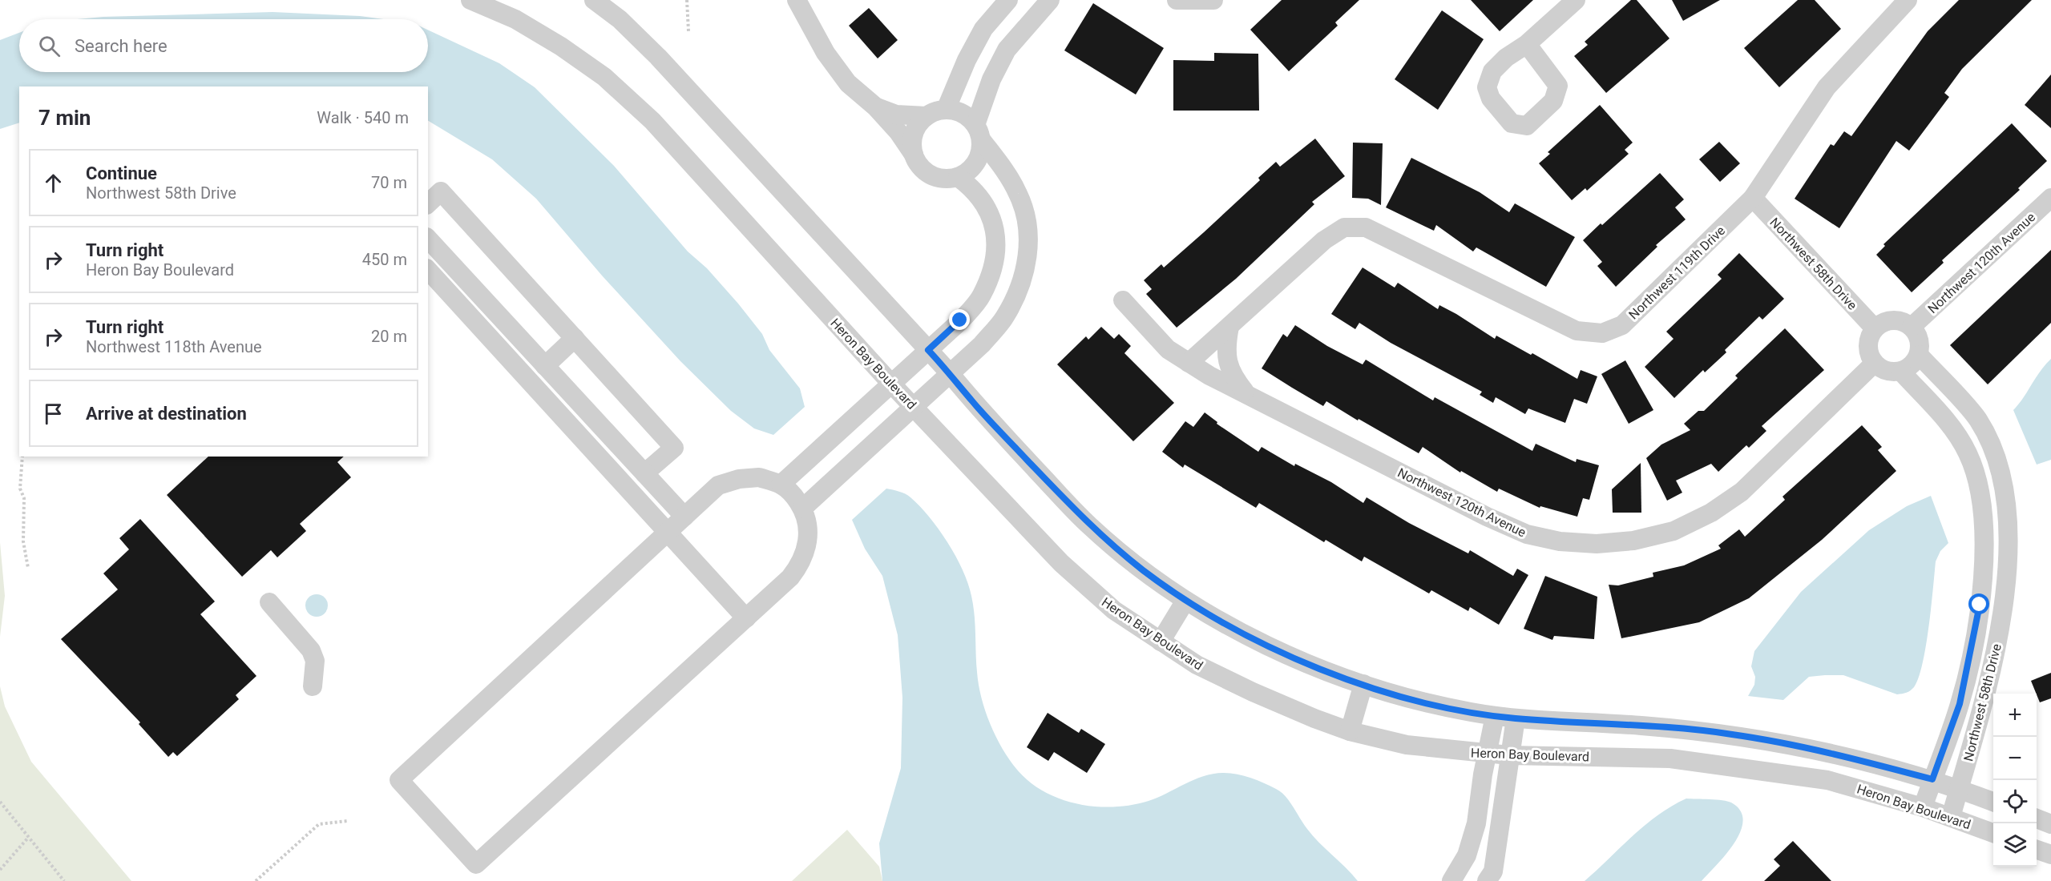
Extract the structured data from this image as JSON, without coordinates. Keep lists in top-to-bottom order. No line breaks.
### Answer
{"streets":{"street":["Northwest 120th Avenue","Northwest 58th Drive","Northwest 119th Drive","Heron Bay Boulevard"]},"crossings":[["Northwest 120th Avenue","Northwest 58th Drive"],["Northwest 120th Avenue","Northwest 119th Drive"],["Northwest 58th Drive","Northwest 119th Drive"],["Northwest 58th Drive","Heron Bay Boulevard"]],"page":{"search":"Search here","heading":["7 min","Walk · 540 m"],"list":[["Continue","Northwest 58th Drive","70 m"],["Turn right","Heron Bay Boulevard","450 m"],["Turn right","Northwest 118th Avenue","20 m"],"Arrive at destination"],"map_buttons":["+","−"]}}
